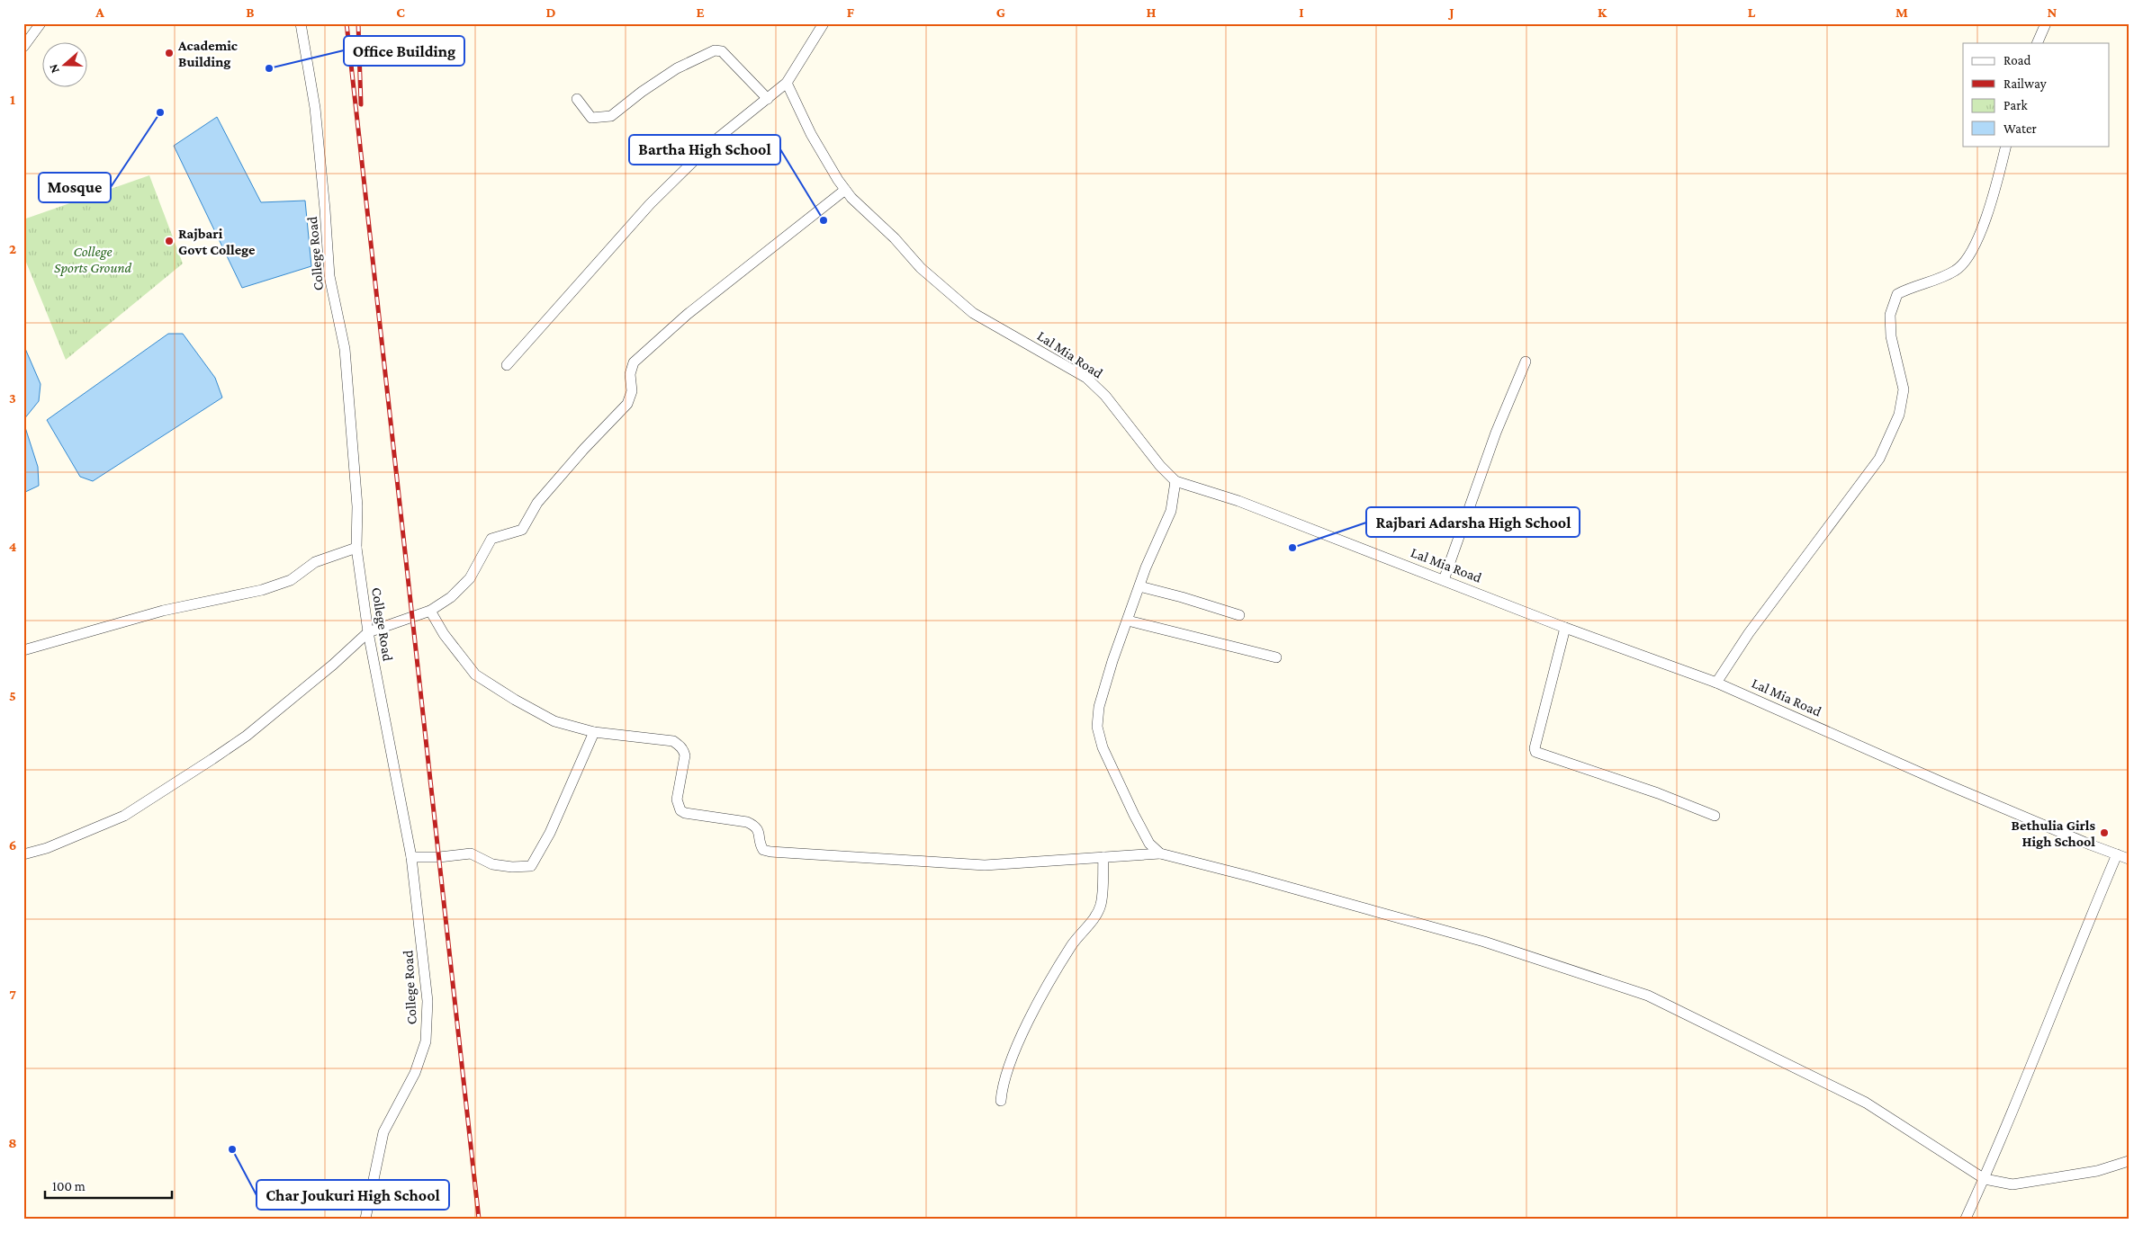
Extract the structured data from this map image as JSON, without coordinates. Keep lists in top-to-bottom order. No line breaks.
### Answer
{"streets":{"street":["College Road","Lal Mia Road"]},"parks":["College Sports Ground"],"places":["Academic Building","Office Building","Mosque","Bartha High School","Rajbari Govt College","Rajbari Adarsha High School","Bethulia Girls High School","Char Joukuri High School"],"legend":["Road","Railway","Park","Water"],"scale_bar":"100 m","north":"left","grid":{"columns":["A","B","C","D","E","F","G","H","I","J","K","L","M","N"],"rows":["1","2","3","4","5","6","7","8"]}}
